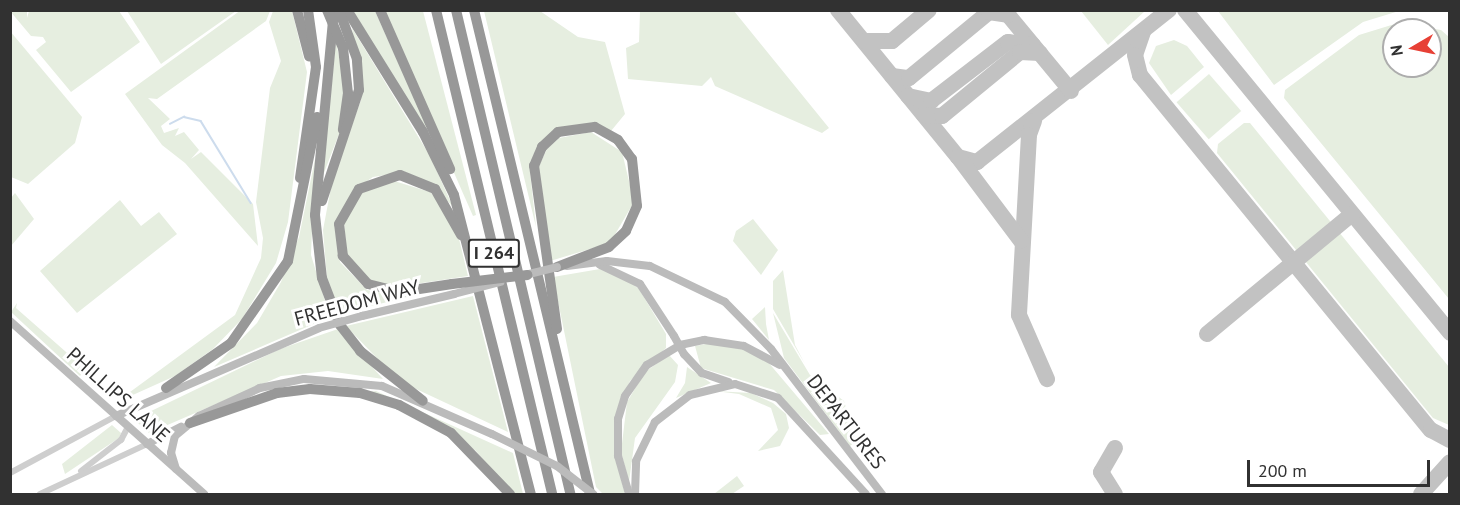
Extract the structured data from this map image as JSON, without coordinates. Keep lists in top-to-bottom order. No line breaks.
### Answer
{"streets":{"highway":["I 264"],"main road":["FREEDOM WAY","PHILLIPS LANE","DEPARTURES"]},"crossings":[["FREEDOM WAY","PHILLIPS LANE"]],"scale_bar":"200 m","north":"left"}
